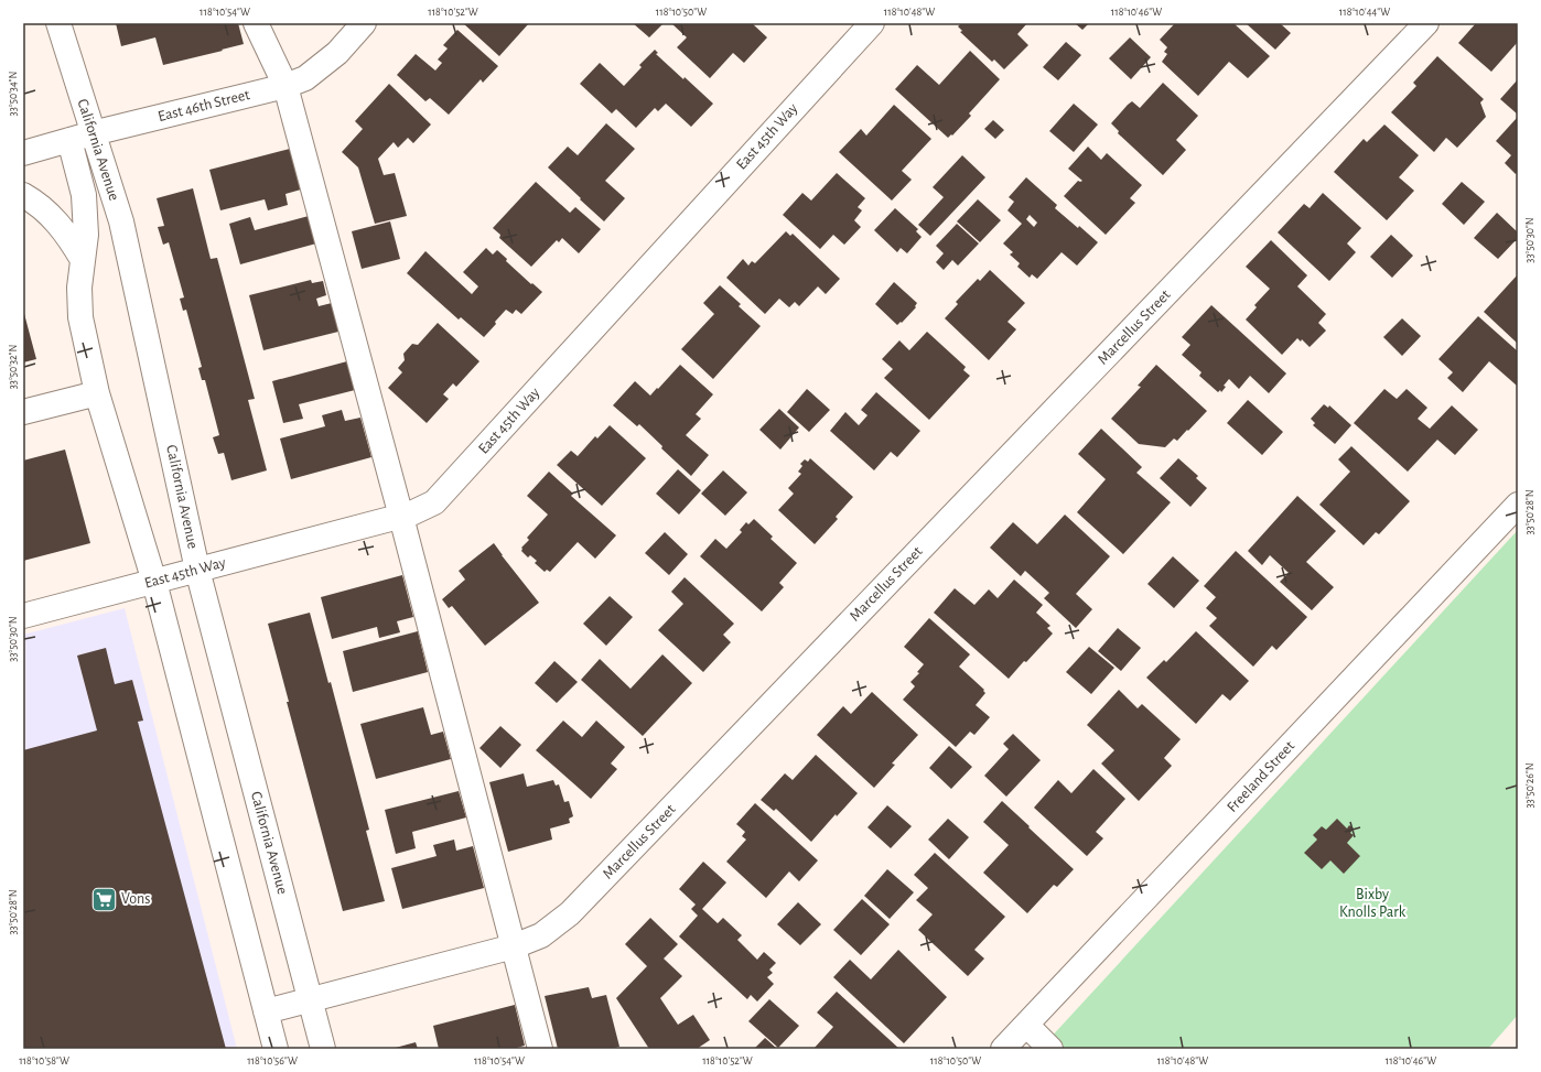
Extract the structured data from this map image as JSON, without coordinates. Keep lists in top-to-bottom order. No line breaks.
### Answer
{"streets":{"street":["East 46th Street","East 45th Way","California Avenue","Marcellus Street","Freeland Street"]},"crossings":[["East 46th Street","California Avenue"],["East 45th Way","California Avenue"],["California Avenue","Marcellus Street"]],"parks":["Bixby Knolls Park"],"places":{"supermarket":["Vons"]},"coordinates":["118°10'54\"W","118°10'52\"W","118°10'50\"W","118°10'48\"W","118°10'46\"W","118°10'44\"W","33°50'34\"N","33°50'30\"N","33°50'32\"N","33°50'28\"N","33°50'26\"N","118°10'58\"W","118°10'56\"W"]}
